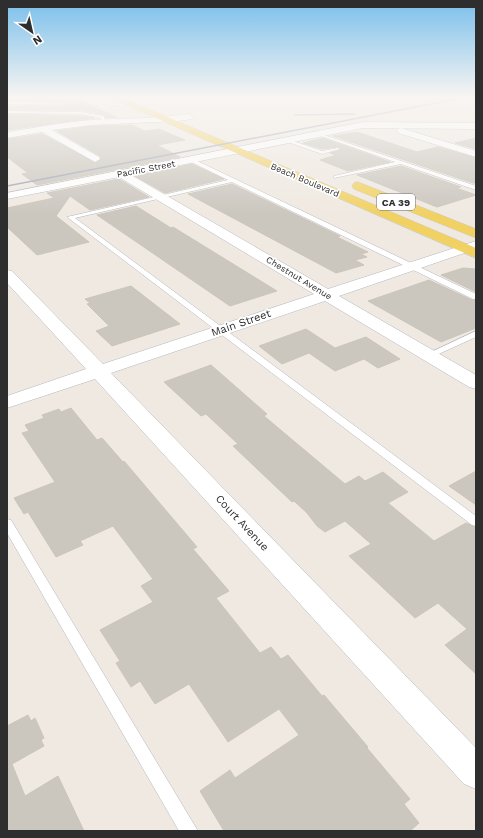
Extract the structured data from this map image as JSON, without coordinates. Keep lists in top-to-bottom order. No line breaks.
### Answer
{"streets":{"main road":["Beach Boulevard","CA 39"],"street":["Pacific Street","Chestnut Avenue","Main Street","Court Avenue"]},"crossings":[["Pacific Street","Beach Boulevard"],["Pacific Street","Chestnut Avenue"],["Beach Boulevard","Main Street"],["Chestnut Avenue","Main Street"],["Main Street","Court Avenue"]],"north":"bottom right"}
